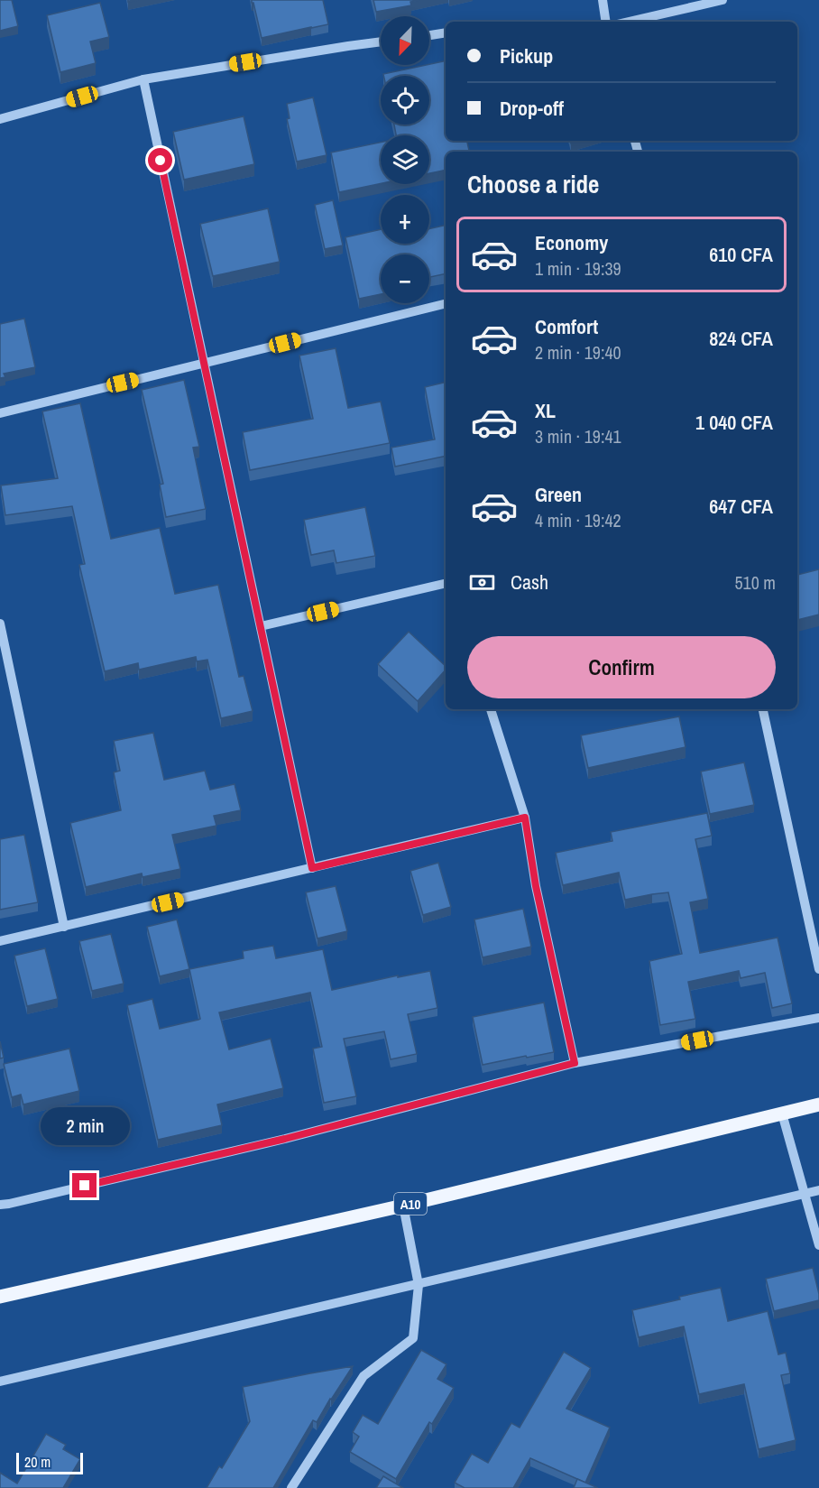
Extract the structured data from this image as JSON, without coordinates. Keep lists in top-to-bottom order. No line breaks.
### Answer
{"streets":{"main road":["A10"]},"scale_bar":"20 m","north":"bottom left","page":{"map_buttons":["+","−"],"banner":["Pickup","Drop-off"],"heading":"Choose a ride","list":[{"name":"Economy","note":"1 min · 19:39","value":"610 CFA"},{"name":"Comfort","note":"2 min · 19:40","value":"824 CFA"},{"name":"XL","note":"3 min · 19:41","value":"1 040 CFA"},{"name":"Green","note":"4 min · 19:42","value":"647 CFA"}],"pay":["Cash","510 m"],"buttons":"Confirm","bubble":"2 min","scale":"20 m"}}
